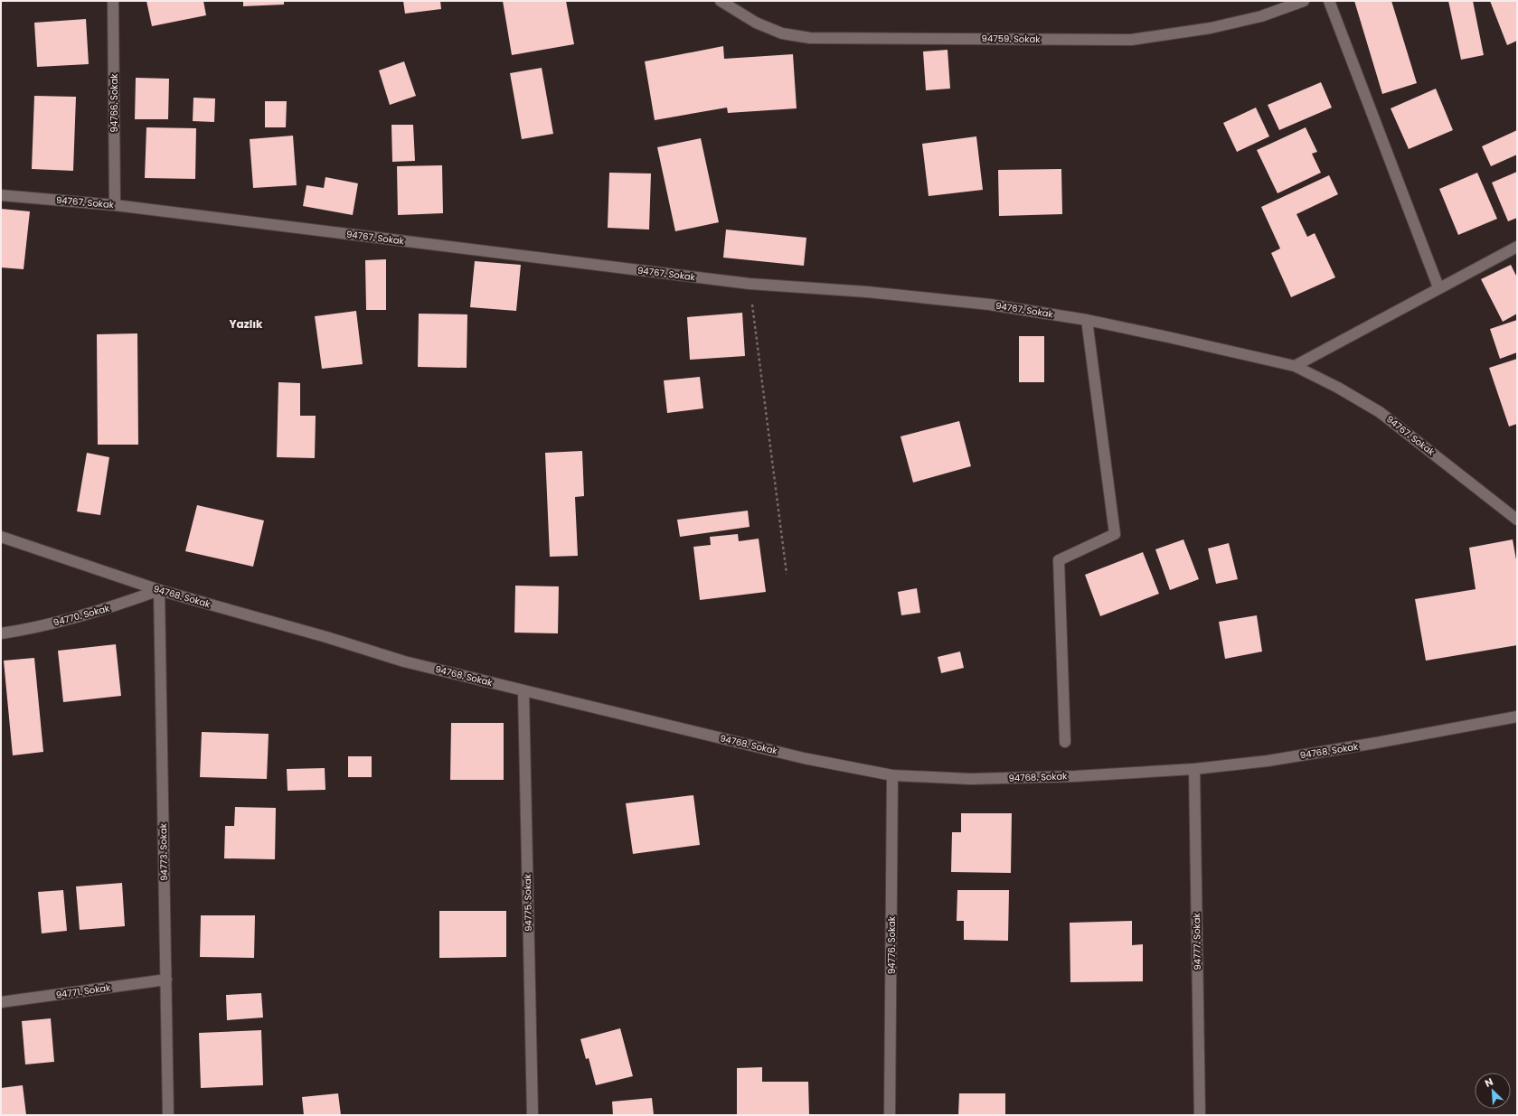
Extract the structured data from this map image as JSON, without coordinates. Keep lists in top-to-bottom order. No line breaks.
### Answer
{"streets":{"street":["94759. Sokak","94766. Sokak","94767. Sokak","94768. Sokak","94770. Sokak","94773. Sokak","94775. Sokak","94777. Sokak","94776. Sokak","94771. Sokak"]},"crossings":[["94766. Sokak","94767. Sokak"],["94768. Sokak","94770. Sokak"],["94768. Sokak","94773. Sokak"],["94768. Sokak","94775. Sokak"],["94768. Sokak","94777. Sokak"],["94768. Sokak","94776. Sokak"],["94770. Sokak","94773. Sokak"],["94773. Sokak","94771. Sokak"]],"districts":["Yazlık"],"north":"top left"}
